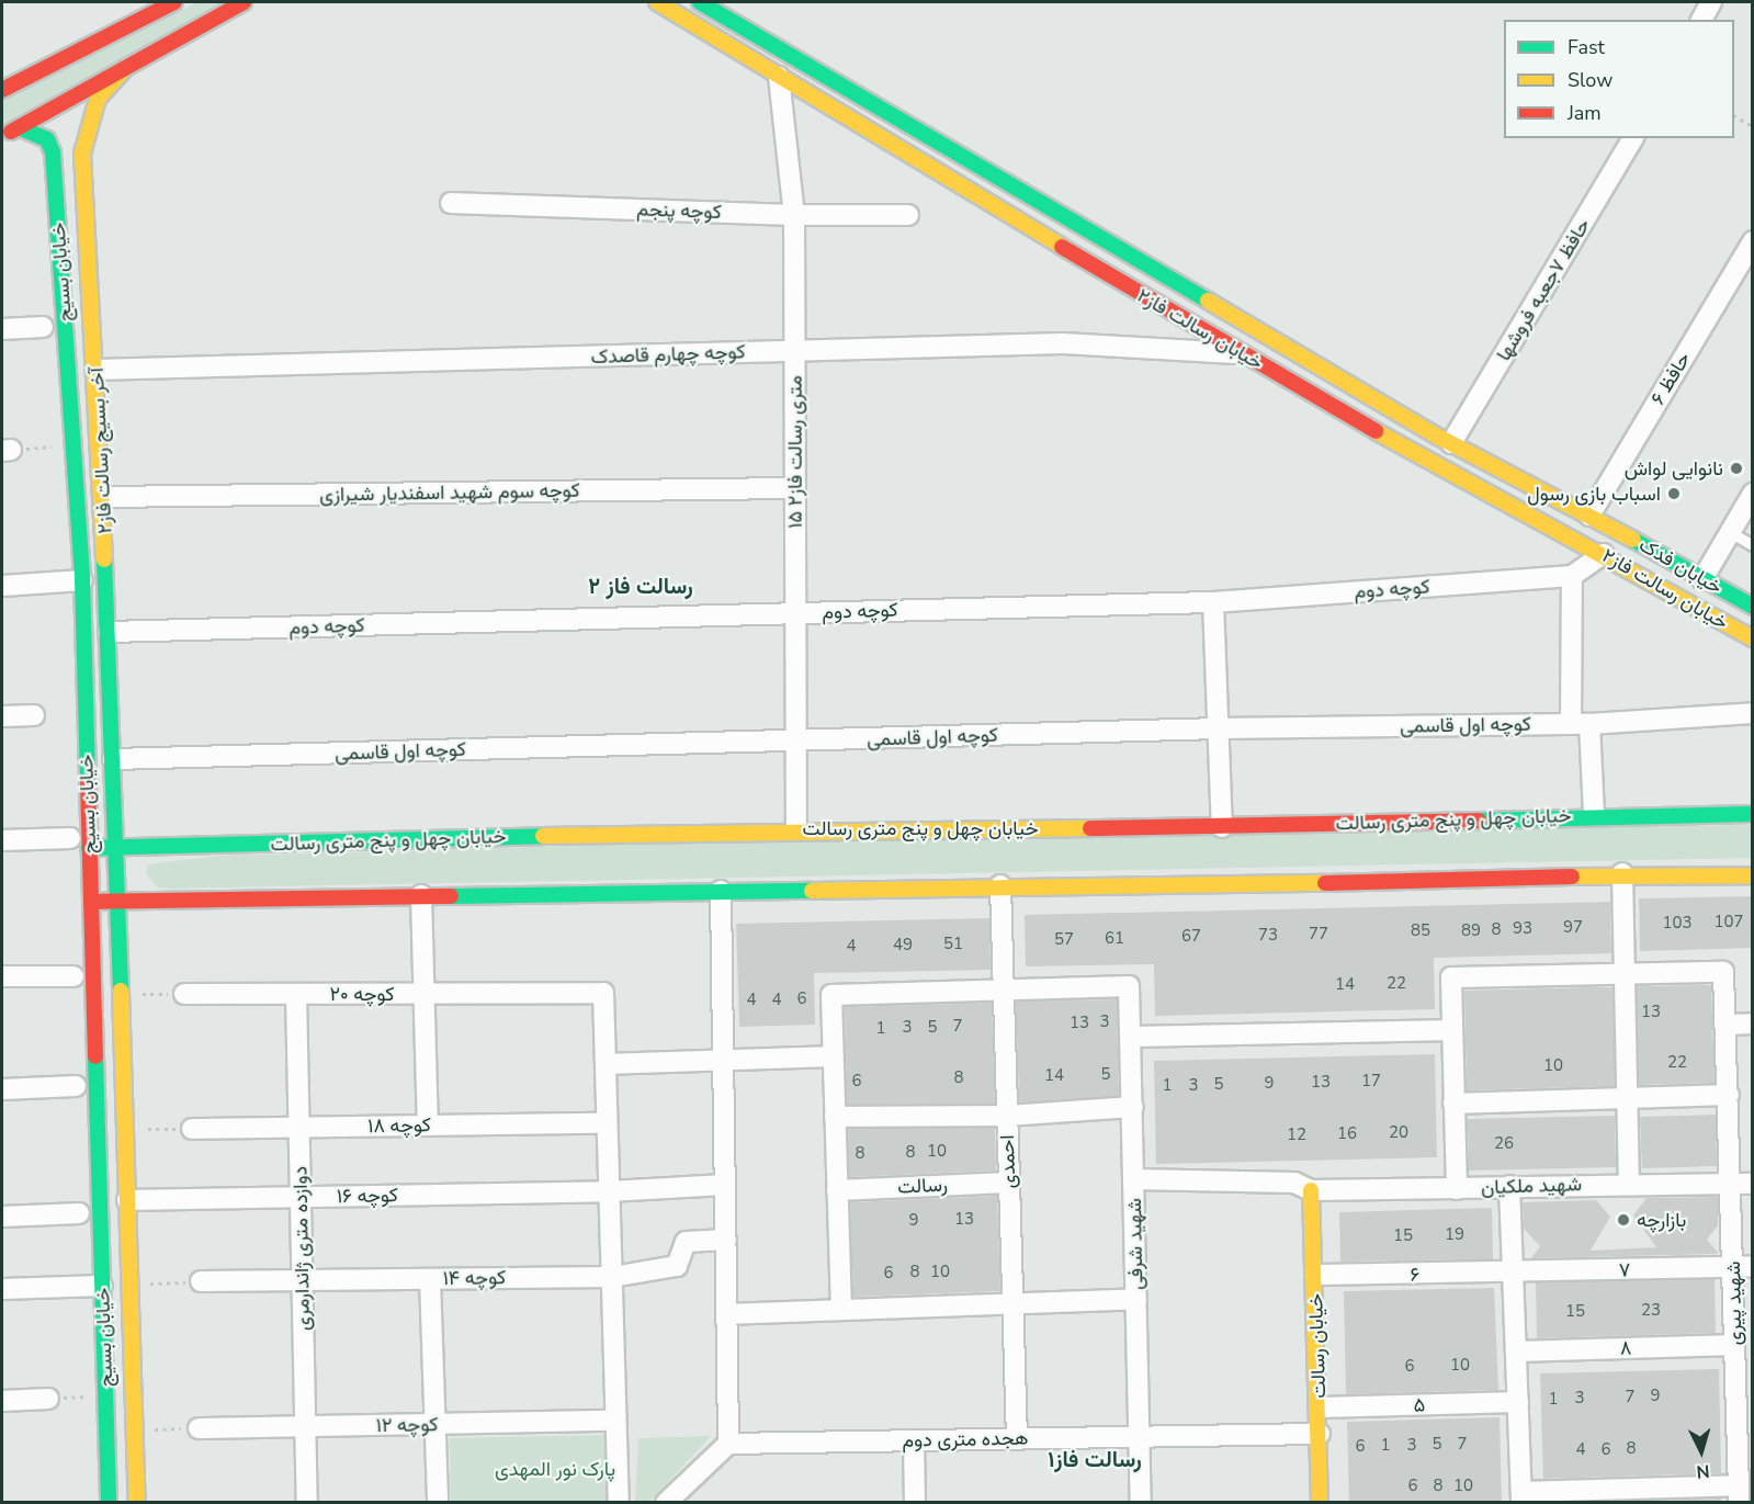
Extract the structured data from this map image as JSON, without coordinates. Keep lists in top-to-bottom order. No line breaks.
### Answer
{"streets":{"main road":["خیابان بسیج","خیابان رسالت فاز۲","آخر بسیج رسالت فاز۲","خیابان فدک","خیابان چهل و پنج متری رسالت","خیابان رسالت"],"street":["کوچه پنجم","حافظ ۷جعبه فروشها","کوچه چهارم قاصدک","حافظ ۶","۱۵ متری رسالت فاز۲","کوچه سوم شهید اسفندیار شیرازی","کوچه دوم","کوچه اول قاسمی","۲۰ کوچه","۱۸ کوچه","احمدی","رسالت","شهید ملکیان","۱۶ کوچه","شهید شرفی","دوازده متری ژاندارمری","۷","۶","‍‍ ۱۴ کوچه","شهید پیری","۸","۵","۱۲ کوچه","هجده متری دوم"]},"crossings":[["کوچه پنجم","۱۵ متری رسالت فاز۲"],["خیابان بسیج","آخر بسیج رسالت فاز۲"],["خیابان بسیج","خیابان چهل و پنج متری رسالت"],["خیابان بسیج","۱۶ کوچه"],["حافظ ۷جعبه فروشها","خیابان رسالت فاز۲"],["خیابان رسالت فاز۲","کوچه چهارم قاصدک"],["خیابان رسالت فاز۲","حافظ ۶"],["خیابان رسالت فاز۲","۱۵ متری رسالت فاز۲"],["خیابان رسالت فاز۲","خیابان فدک"],["کوچه چهارم قاصدک","آخر بسیج رسالت فاز۲"],["کوچه چهارم قاصدک","۱۵ متری رسالت فاز۲"],["حافظ ۶","خیابان فدک"],["آخر بسیج رسالت فاز۲","کوچه سوم شهید اسفندیار شیرازی"],["آخر بسیج رسالت فاز۲","کوچه دوم"],["آخر بسیج رسالت فاز۲","کوچه اول قاسمی"],["آخر بسیج رسالت فاز۲","خیابان چهل و پنج متری رسالت"],["۱۵ متری رسالت فاز۲","کوچه سوم شهید اسفندیار شیرازی"],["۱۵ متری رسالت فاز۲","کوچه دوم"],["۱۵ متری رسالت فاز۲","کوچه اول قاسمی"],["۱۵ متری رسالت فاز۲","خیابان چهل و پنج متری رسالت"],["۲۰ کوچه","دوازده متری ژاندارمری"],["۱۸ کوچه","دوازده متری ژاندارمری"],["احمدی","رسالت"],["احمدی","شهید شرفی"],["احمدی","هجده متری دوم"],["شهید ملکیان","شهید شرفی"],["شهید ملکیان","شهید پیری"],["شهید ملکیان","خیابان رسالت"],["۱۶ کوچه","دوازده متری ژاندارمری"],["شهید شرفی","هجده متری دوم"],["دوازده متری ژاندارمری","‍‍ ۱۴ کوچه"],["دوازده متری ژاندارمری","۱۲ کوچه"],["۷","۶"],["۷","شهید پیری"],["۶","خیابان رسالت"],["شهید پیری","۸"],["خیابان رسالت","۵"],["خیابان رسالت","هجده متری دوم"]],"districts":["رسالت فاز ۲","رسالت فاز۱"],"parks":["پارک نور المهدی"],"places":["نانوایی لواش","اسباب بازی رسول","بازارچه"],"house_numbers":["107","103","97","93","8","85","89","77","73","67","61","57","51","49","4","22","14","6","4","4","13","3","13","7","3","5","1","22","10","5","14","8","6","17","13","9","5","1","3","20","16","12","26","10","8","8","13","9","19","15","8","10","6","23","15","10","6","9","7","3","1","5","7","1","3","6","8","4","6","6","8","10"],"legend":["Fast","Slow","Jam"],"north":"bottom"}
